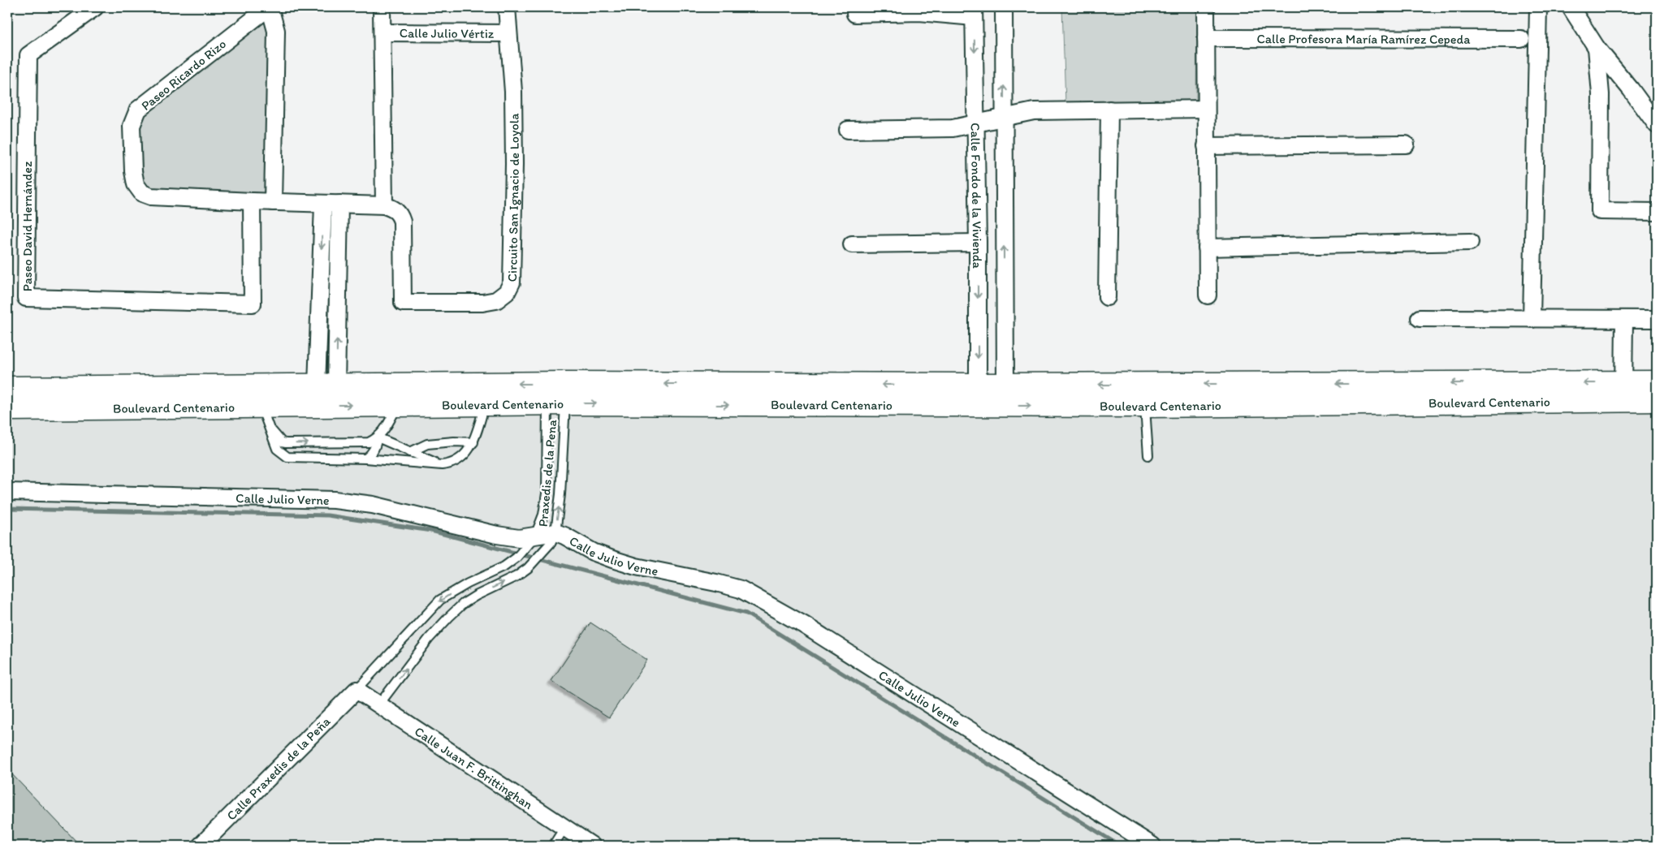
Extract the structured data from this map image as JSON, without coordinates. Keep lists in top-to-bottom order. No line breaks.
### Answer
{"streets":{"main road":["Boulevard Centenario"],"street":["Calle Julio Vértiz","Calle Profesora María Ramírez Cepeda","Paseo Ricardo Rizo","Calle Fondo de la Vivienda","Circuito San Ignacio de Loyola","Paseo David Hernández","Calle Julio Verne","Calle Praxedis de la Peña","Calle Juan F. Brittinghan"],"lane":["Praxedis de la Pena"]},"crossings":[["Calle Julio Vértiz","Circuito San Ignacio de Loyola"],["Paseo Ricardo Rizo","Paseo David Hernández"],["Calle Fondo de la Vivienda","Boulevard Centenario"],["Boulevard Centenario","Praxedis de la Pena"],["Praxedis de la Pena","Calle Julio Verne"],["Praxedis de la Pena","Calle Praxedis de la Peña"],["Praxedis de la Pena","Calle Juan F. Brittinghan"],["Calle Praxedis de la Peña","Calle Juan F. Brittinghan"]]}
